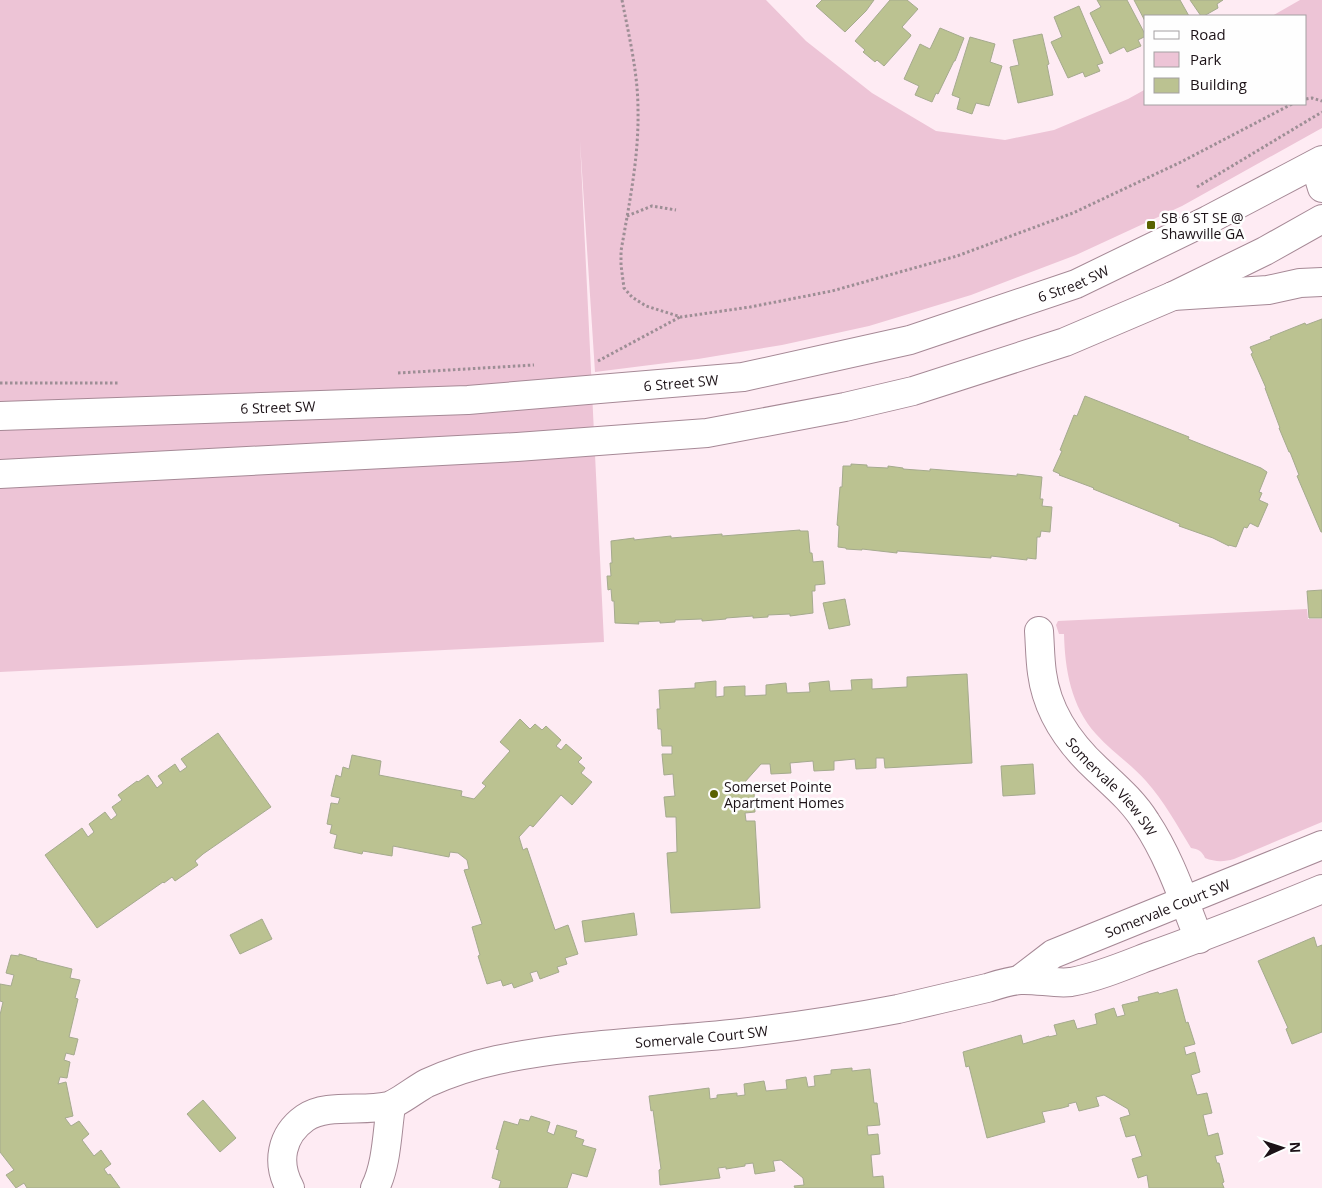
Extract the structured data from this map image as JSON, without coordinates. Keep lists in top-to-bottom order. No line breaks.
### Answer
{"streets":{"main road":["6 Street SW","Somervale View SW","Somervale Court SW"]},"crossings":[["Somervale View SW","Somervale Court SW"]],"places":{"transit":["SB 6 ST SE @ Shawville GA"],"other":["Somerset Pointe Apartment Homes"]},"legend":["Road","Park","Building"],"north":"right"}
